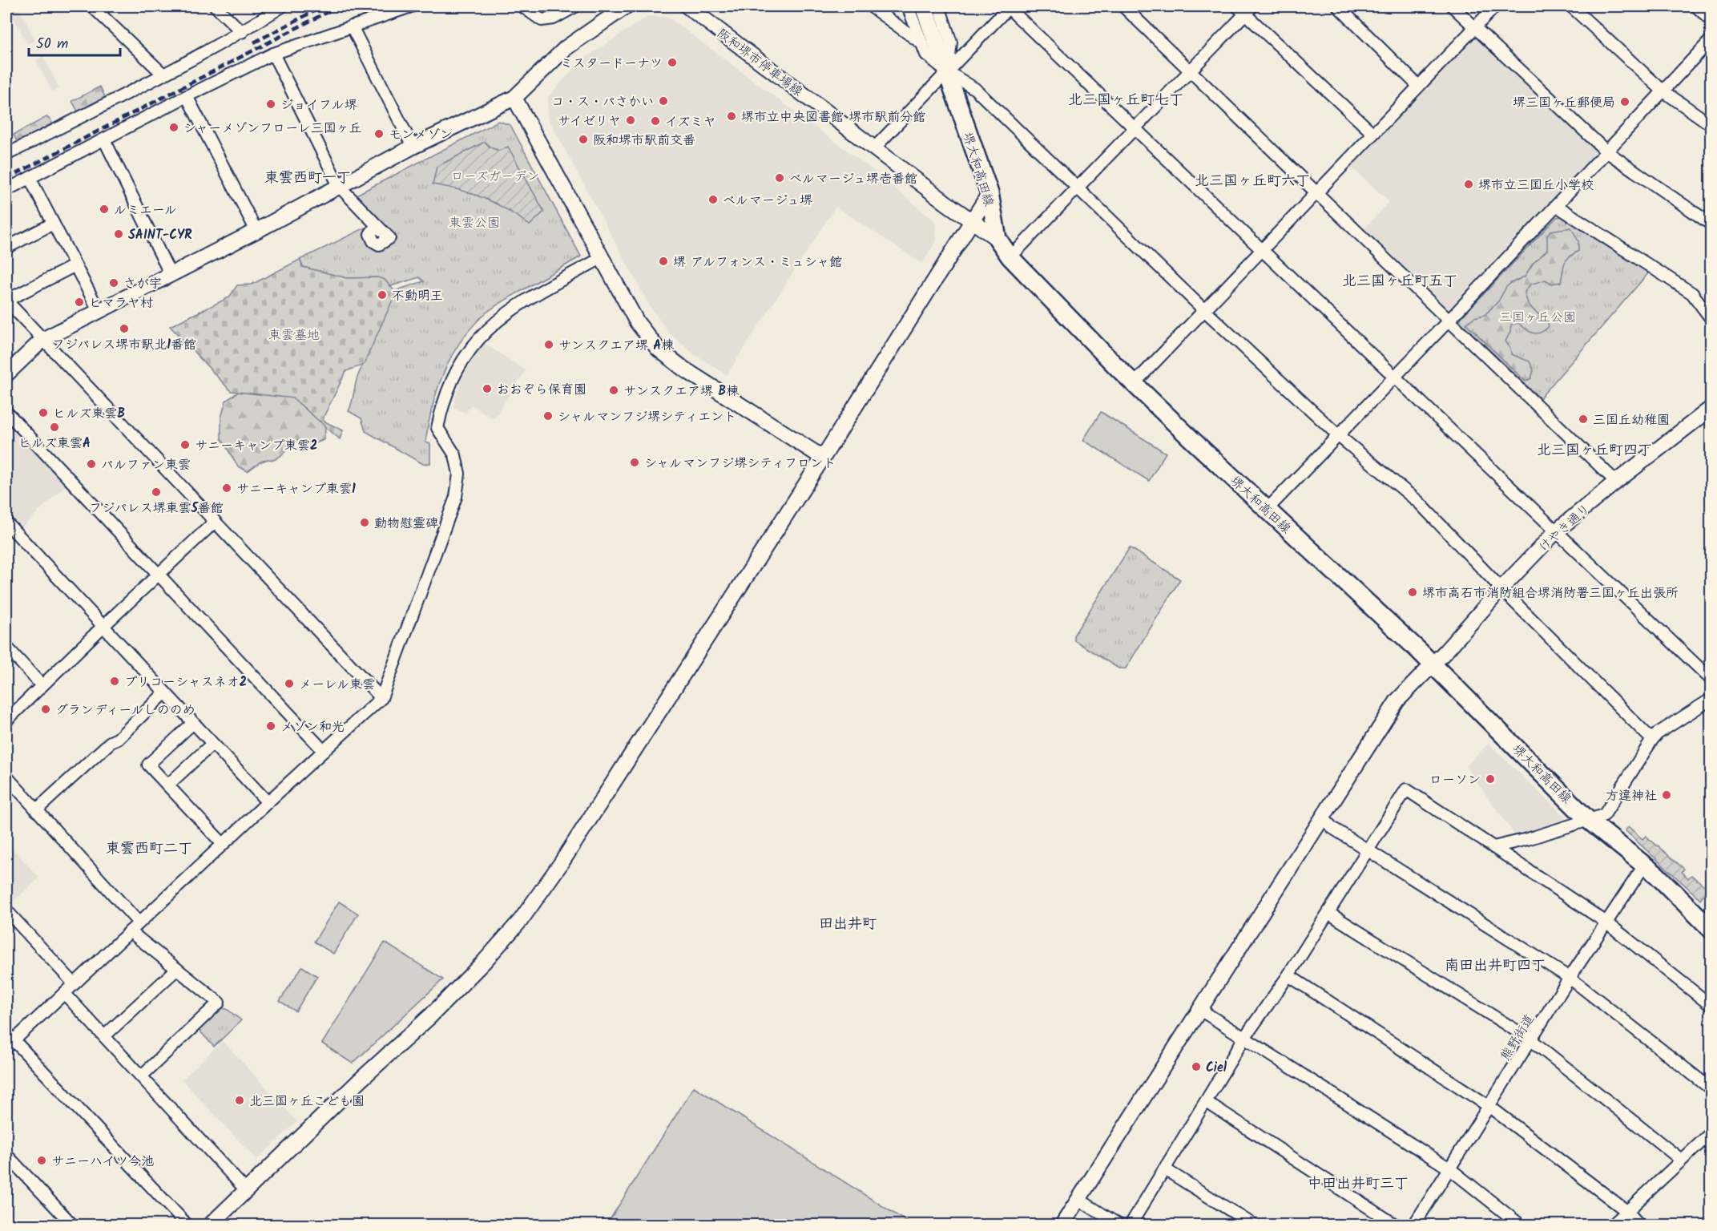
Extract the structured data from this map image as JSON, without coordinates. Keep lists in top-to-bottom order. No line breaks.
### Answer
{"streets":{"main road":["堺大和高田線"],"street":["阪和堺市停車場線","けやき通り","熊野街道"]},"crossings":[["阪和堺市停車場線","堺大和高田線"],["堺大和高田線","けやき通り"],["堺大和高田線","熊野街道"]],"districts":["北三国ヶ丘町七丁","東雲西町一丁","北三国ヶ丘町六丁","北三国ヶ丘町五丁","北三国ヶ丘町四丁","東雲西町二丁","田出井町","南田出井町四丁","中田出井町三丁"],"parks":["ローズガーデン","東雲公園","三国ヶ丘公園","東雲墓地"],"places":["ミスタードーナツ","コ・ス・パさかい","堺三国ヶ丘郵便局","ジョイフル堺","堺市立中央図書館 堺市駅前分館","サイゼリヤ","イズミヤ","シャーメゾンフローレ三国ヶ丘","モンメゾン","阪和堺市駅前交番","ベルマージュ堺壱番館","堺市立三国丘小学校","ベルマージュ堺","ルミエール","SAINT-CYR","堺 アルフォンス・ミュシャ館","さが宇","不動明王","ヒマラヤ村","フジパレス堺市駅北1番館","サンスクエア堺 A棟","おおぞら保育園","サンスクエア堺 B棟","ヒルズ東雲B","シャルマンフジ堺シティエント","三国丘幼稚園","ヒルズ東雲A","サニーキャンプ東雲2","シャルマンフジ堺シティフロント","パルファン東雲","サニーキャンプ東雲1","フジパレス堺東雲5番館","動物慰霊碑","堺市高石市消防組合堺消防署三国ヶ丘出張所","プリコーシャスネオ2","メーレル東雲","グランディールしののめ","メゾン和光","ローソン","方違神社","Ciel","北三国ヶ丘こども園","サニーハイツ今池"],"scale_bar":"50 m"}
